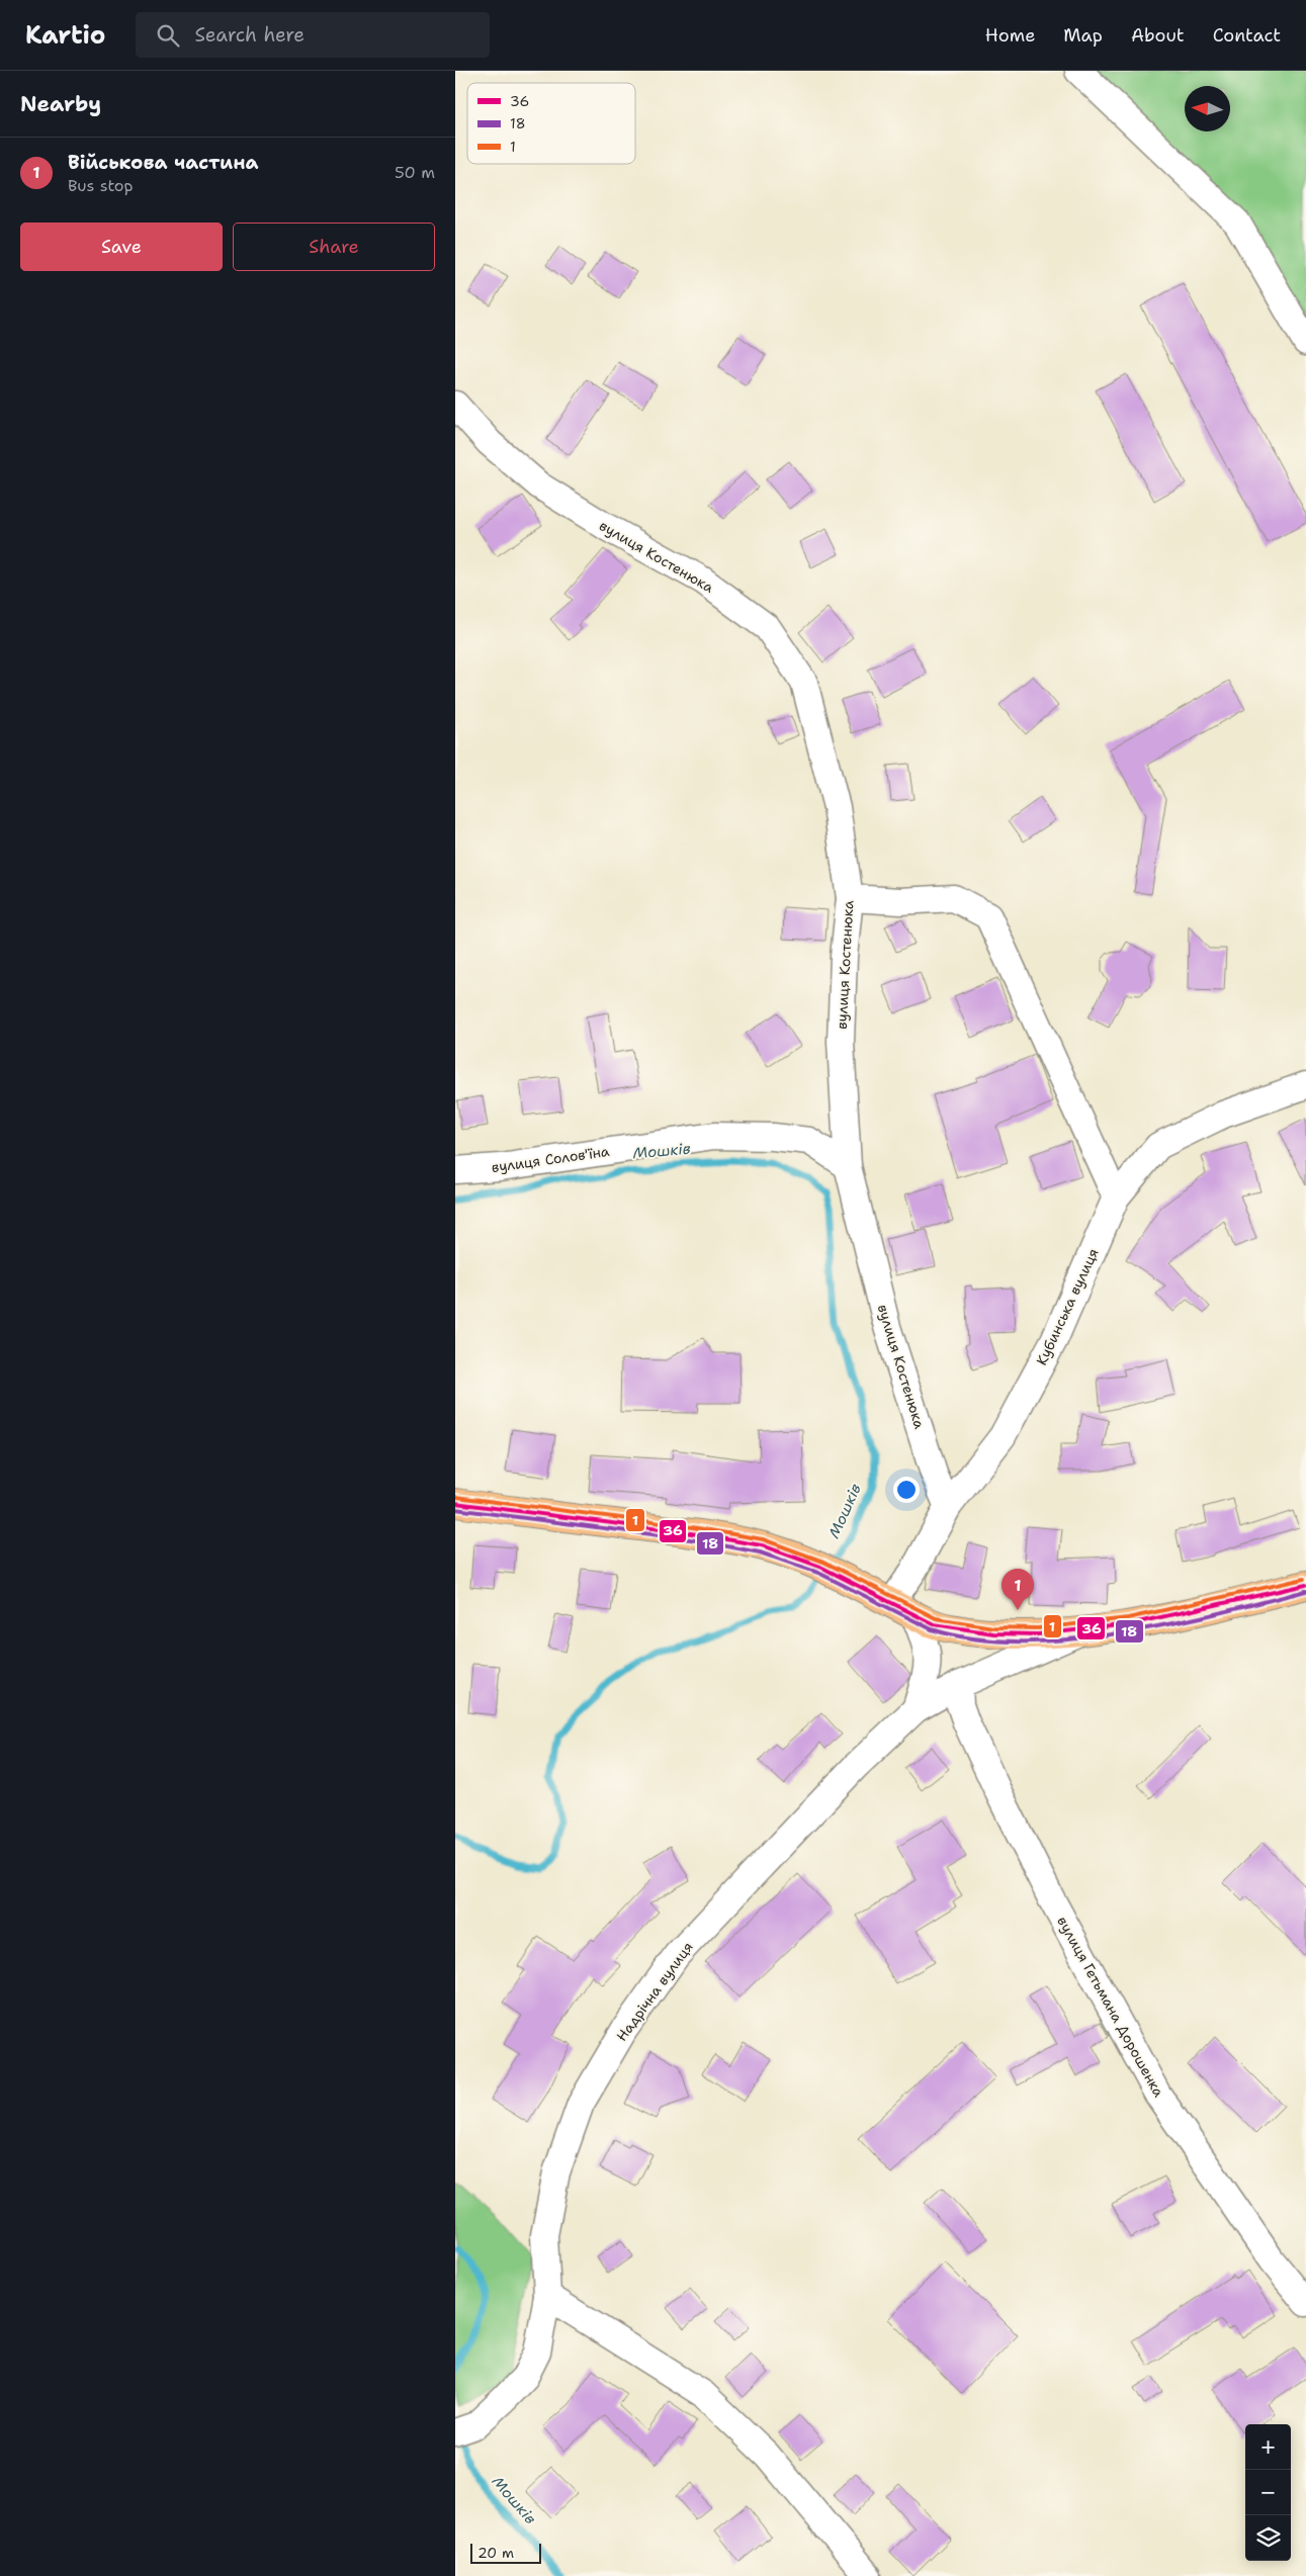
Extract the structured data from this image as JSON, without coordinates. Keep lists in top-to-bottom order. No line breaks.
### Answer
{"streets":{"street":["вулиця Костенюка","вулиця Солов'їна","Кубинська вулиця","Надрічна вулиця","вулиця Гетьмана Дорошенка"]},"crossings":[["вулиця Костенюка","вулиця Солов'їна"],["вулиця Костенюка","Кубинська вулиця"],["Надрічна вулиця","вулиця Гетьмана Дорошенка"]],"water":["Мошків"],"lines":["transit line 1","transit line 36","transit line 18"],"legend":["36","18","1"],"scale_bar":"20 m","north":"left","page":{"header":"Kartio","search":"Search here","nav":["Home","Map","About","Contact"],"heading":"Nearby","list":[{"mark":"1","name":"Військова частина","note":"Bus stop","value":"50 m"}],"buttons":["Save","Share"],"pins":"1","map_buttons":["+","−"],"scale":"20 m"}}
